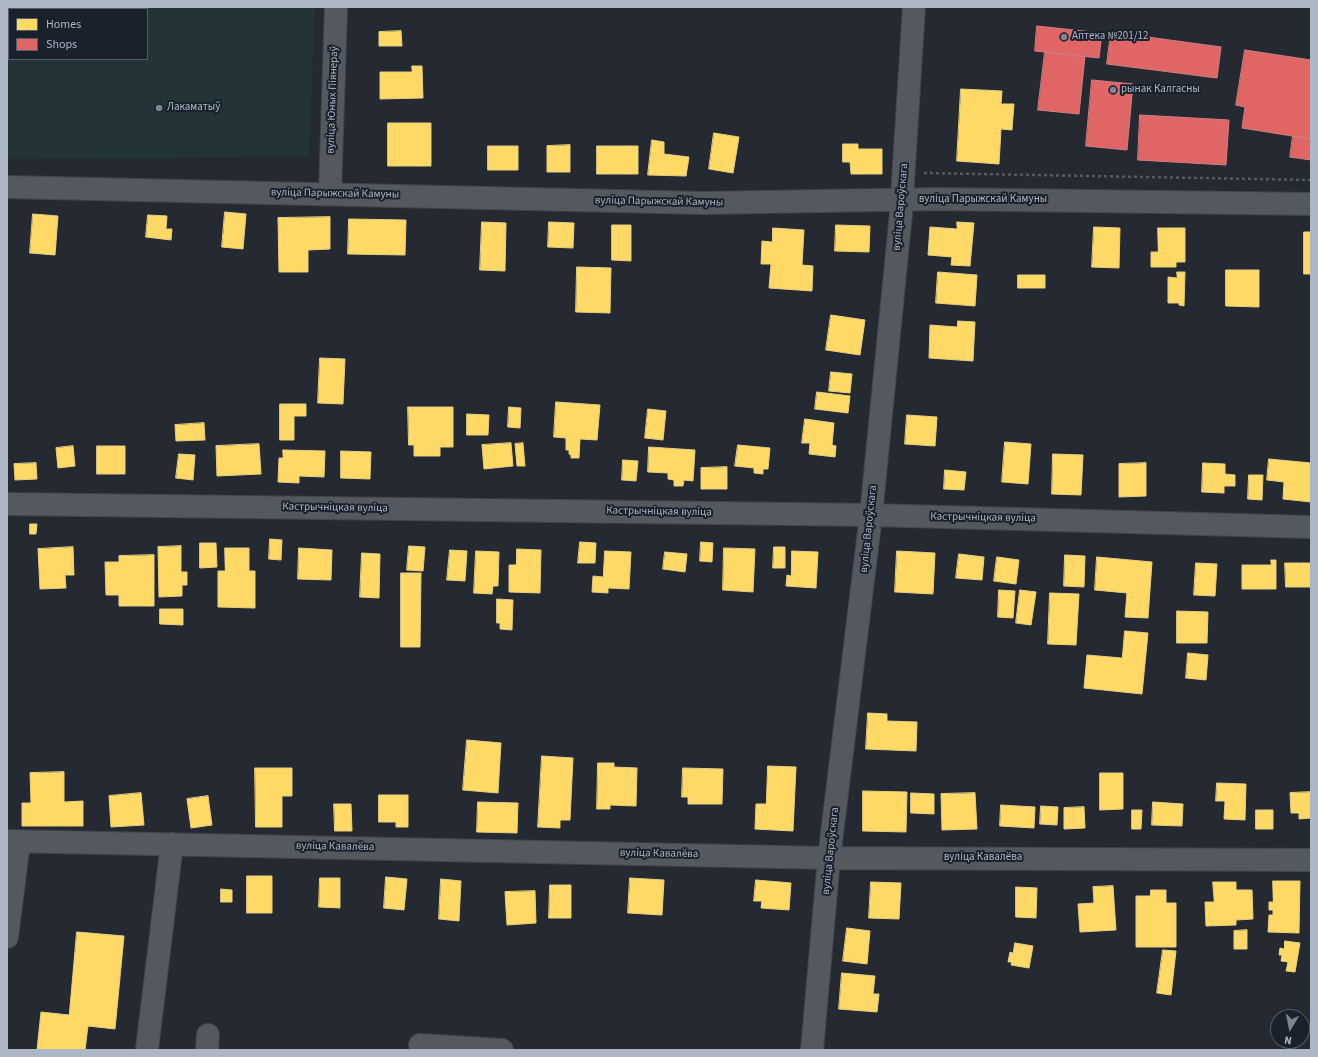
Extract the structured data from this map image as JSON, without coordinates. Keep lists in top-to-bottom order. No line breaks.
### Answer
{"streets":{"street":["вуліца Юных Піянераў","вуліца Парыжскай Камуны","вуліца Вароўскага","Кастрычніцкая вуліца","вуліца Кавалёва"]},"crossings":[["вуліца Юных Піянераў","вуліца Парыжскай Камуны"],["вуліца Парыжскай Камуны","вуліца Вароўскага"],["вуліца Вароўскага","Кастрычніцкая вуліца"],["вуліца Вароўскага","вуліца Кавалёва"]],"places":["Аптека №201/12","рынак Калгасны","Лакаматыў"],"legend":["Homes","Shops"],"north":"bottom"}
